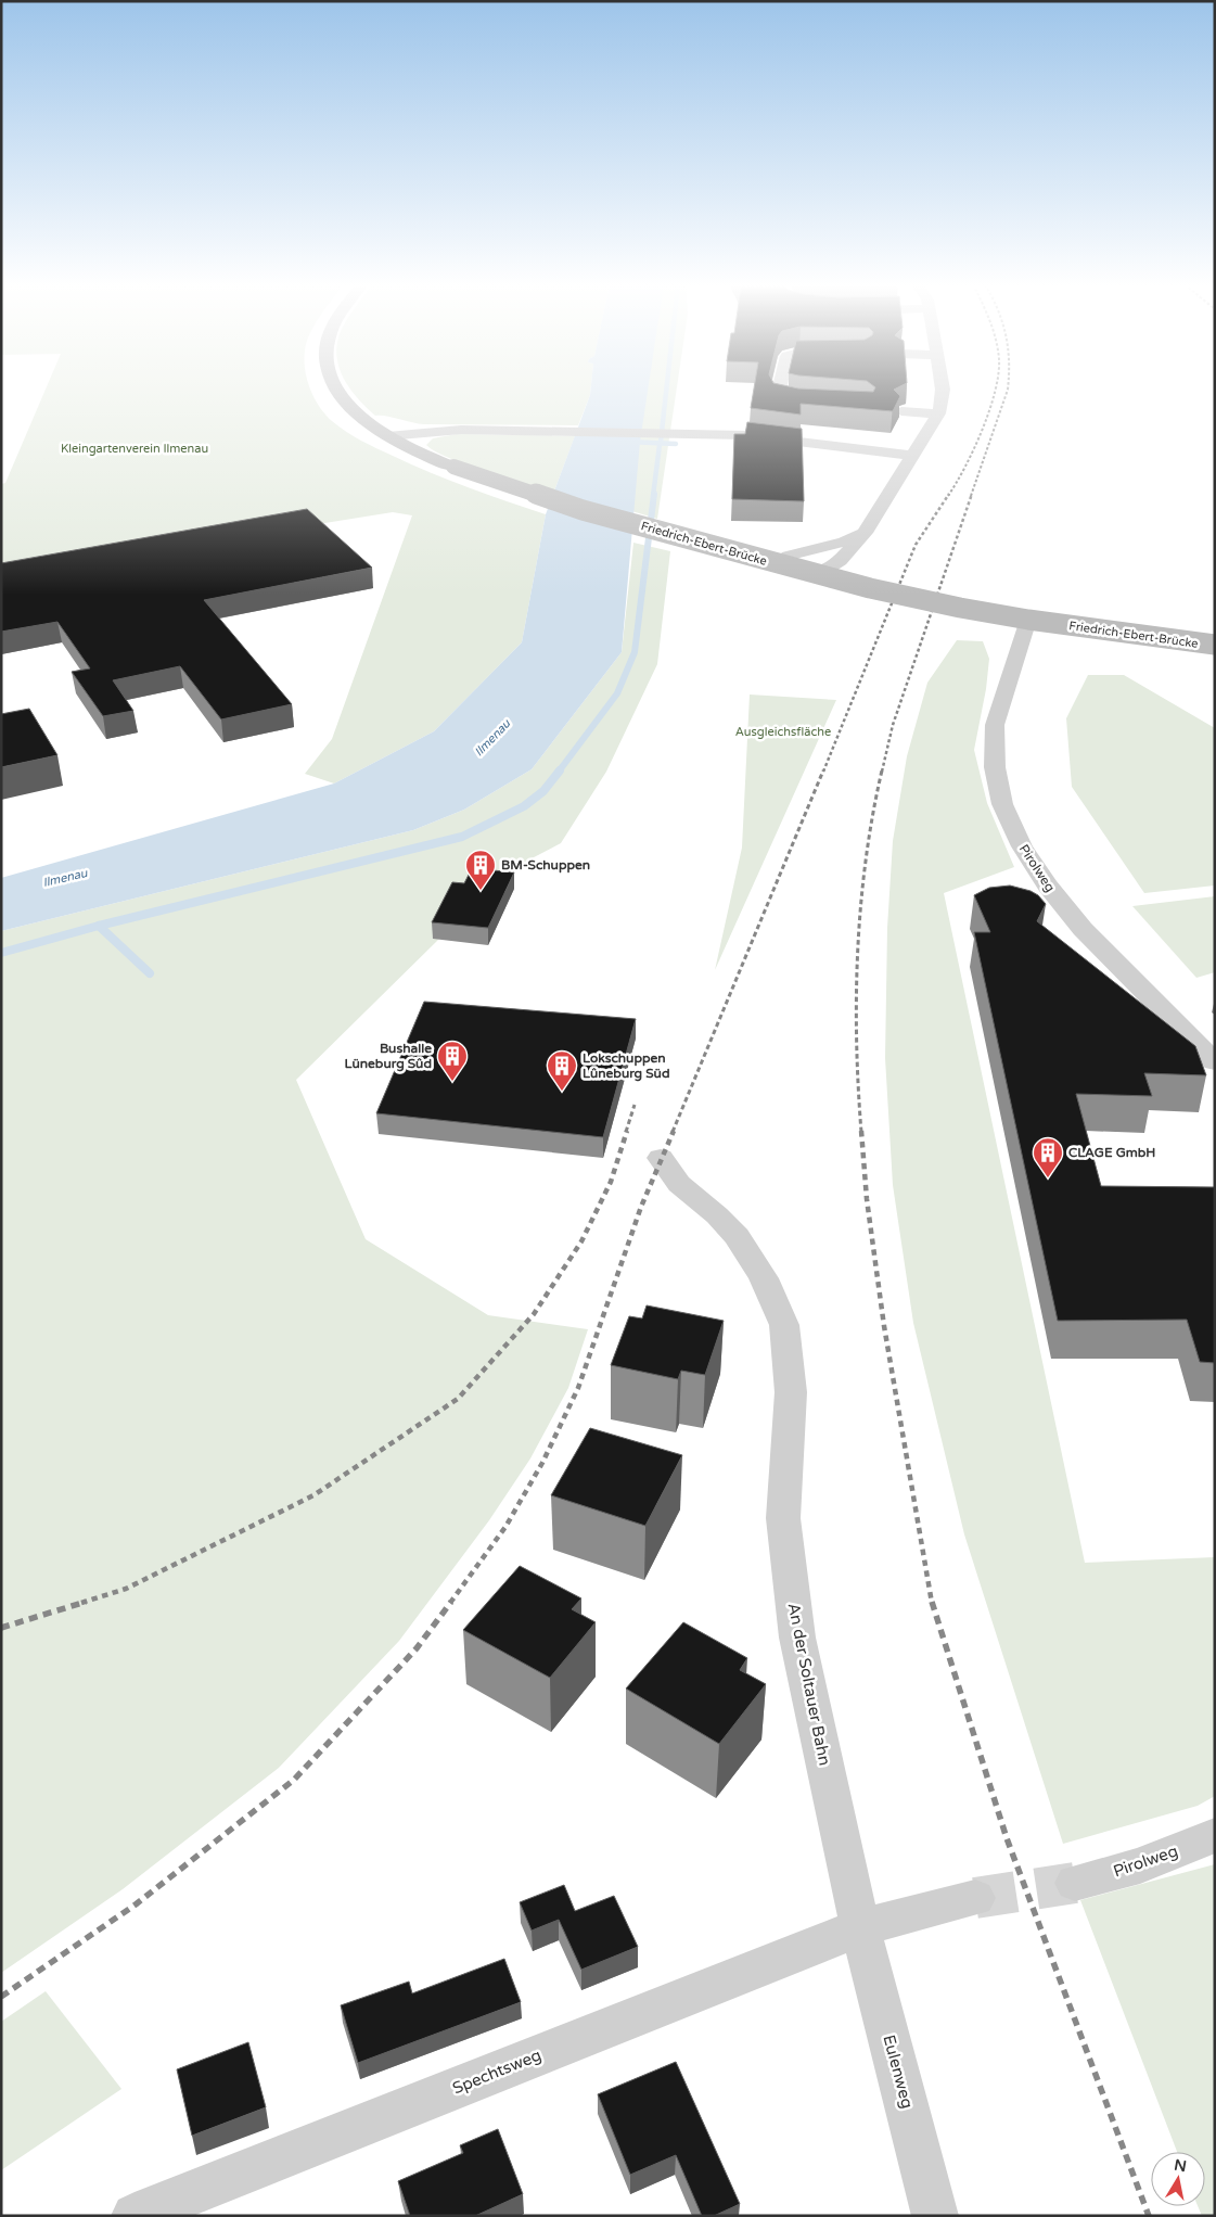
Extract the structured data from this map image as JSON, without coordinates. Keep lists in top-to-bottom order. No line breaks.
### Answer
{"streets":{"main road":["Friedrich-Ebert-Brücke"],"street":["Pirolweg","An der Soltauer Bahn","Spechtsweg","Eulenweg"]},"crossings":[["Friedrich-Ebert-Brücke","Pirolweg"],["An der Soltauer Bahn","Spechtsweg"],["An der Soltauer Bahn","Eulenweg"],["Spechtsweg","Eulenweg"]],"water":["Ilmenau"],"parks":["Kleingartenverein Ilmenau","Ausgleichsfläche"],"places":{"building":["BM-Schuppen","Bushalle Lüneburg Süd","Lokschuppen Lüneburg Süd","CLAGE GmbH"]},"north":"top"}
